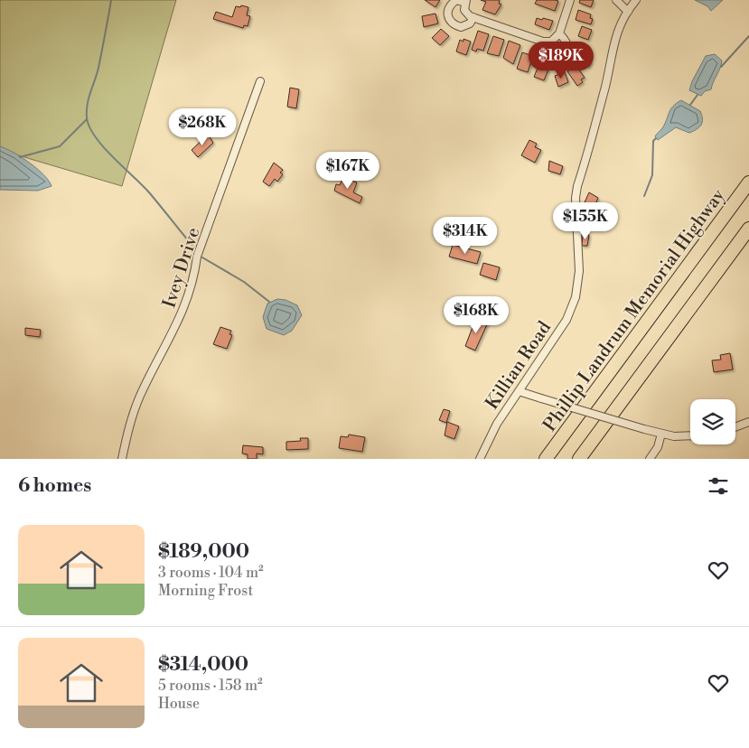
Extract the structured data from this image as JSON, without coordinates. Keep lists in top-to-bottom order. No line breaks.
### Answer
{"streets":{"highway":["Phillip Landrum Memorial Highway"],"street":["Ivey Drive","Killian Road"]},"page":{"price":["$189K","$268K","$167K","$155K","$314K","$168K"],"heading":"6 homes","list":[{"name":"$189,000","note":"3 rooms · 104 m² · Morning Frost"},{"name":"$314,000","note":"5 rooms · 158 m² · House"}]}}
